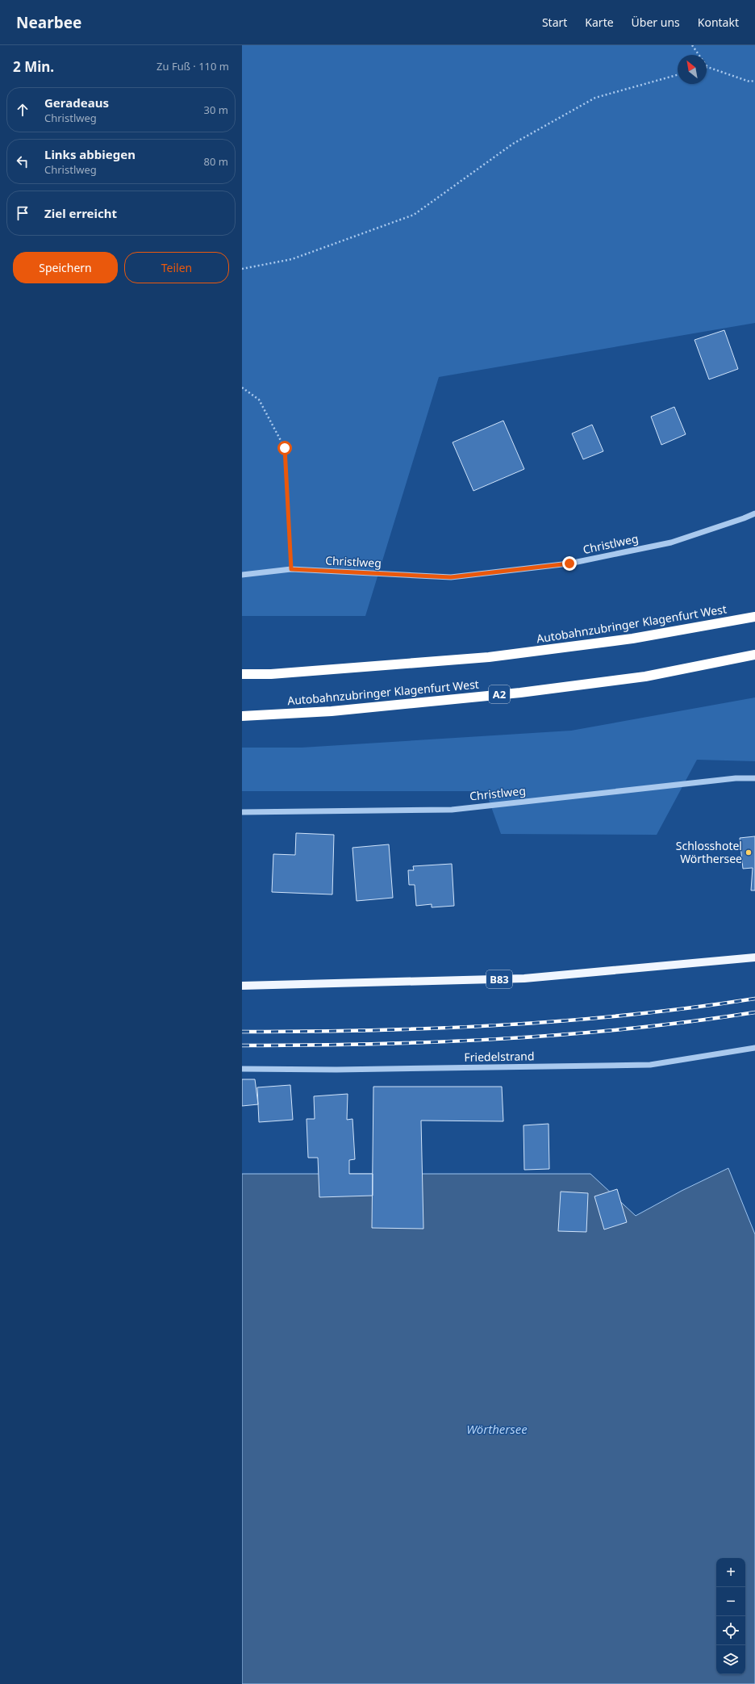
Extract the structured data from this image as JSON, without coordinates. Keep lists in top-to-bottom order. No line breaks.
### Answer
{"streets":{"highway":["Autobahnzubringer Klagenfurt West","A2"],"main road":["B83"],"street":["Christlweg","Friedelstrand"]},"water":["Wörthersee"],"places":["Schlosshotel Wörthersee"],"north":"top left","page":{"header":"Nearbee","nav":["Start","Karte","Über uns","Kontakt"],"heading":["2 Min.","Zu Fuß · 110 m"],"list":[["Geradeaus","Christlweg","30 m"],["Links abbiegen","Christlweg","80 m"],"Ziel erreicht"],"buttons":["Speichern","Teilen"],"map_buttons":["+","−"]}}
